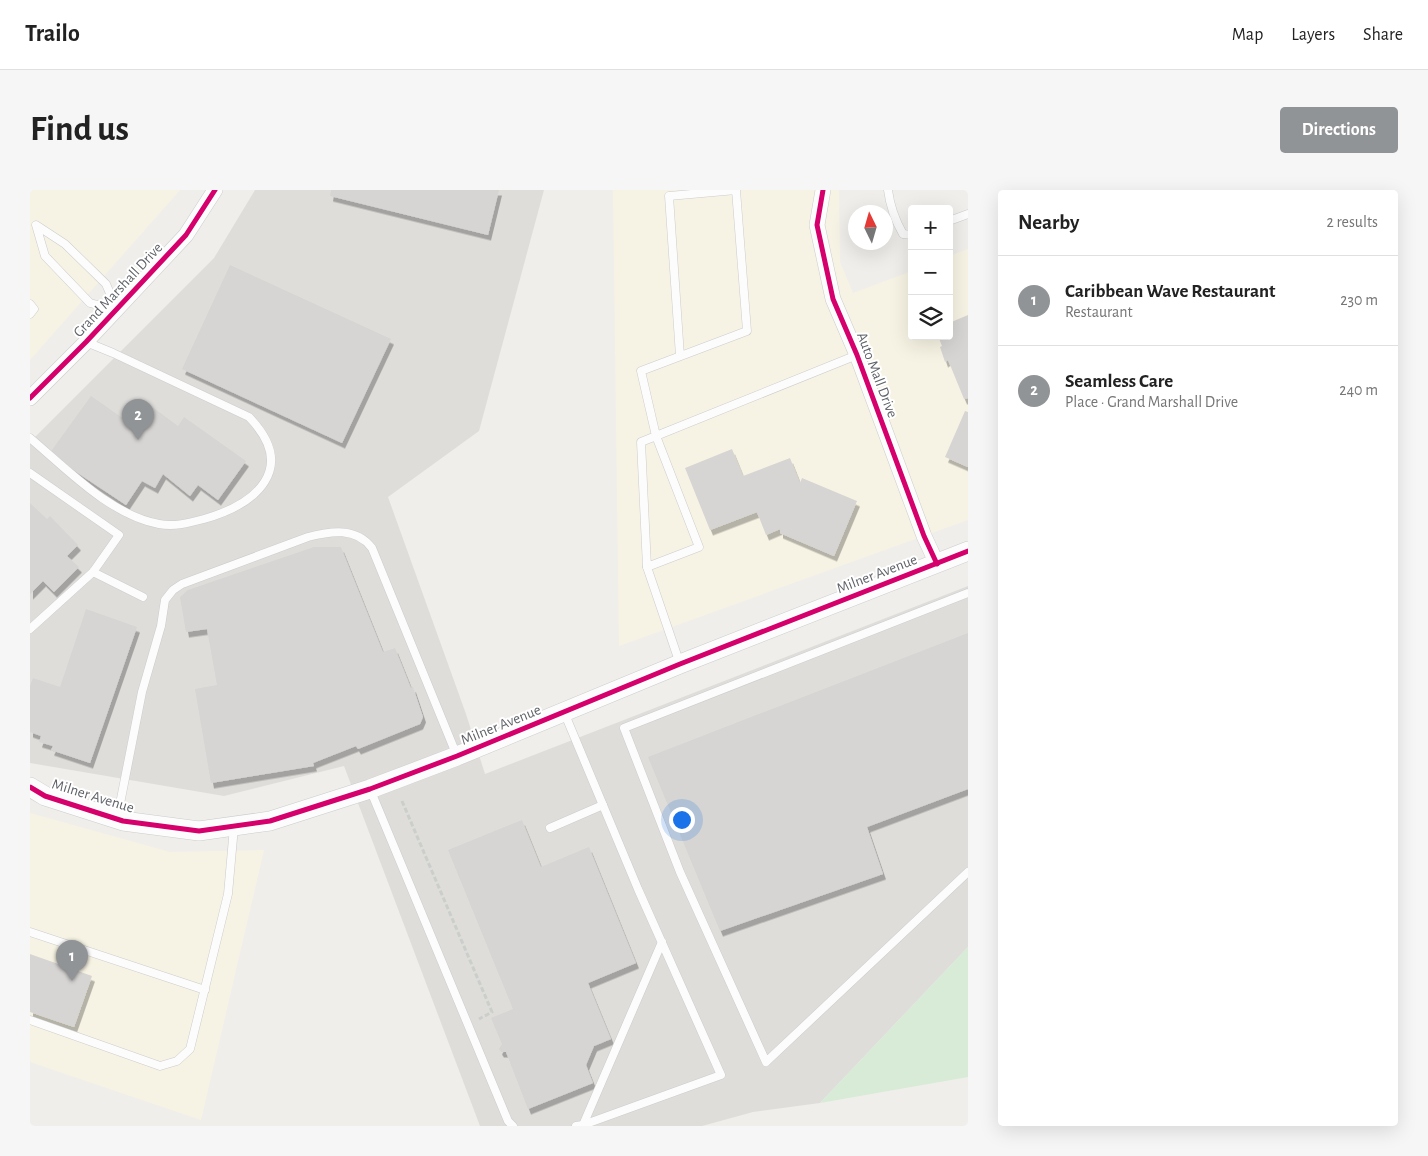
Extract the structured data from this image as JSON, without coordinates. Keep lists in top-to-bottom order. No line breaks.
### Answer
{"streets":{"street":["Grand Marshall Drive","Auto Mall Drive","Milner Avenue"]},"crossings":[["Auto Mall Drive","Milner Avenue"]],"north":"top","page":{"header":"Trailo","nav":["Map","Layers","Share"],"buttons":"Directions","title":"Find us","heading":["Nearby","2 results"],"map_buttons":["+","−"],"list":[{"mark":"1","name":"Caribbean Wave Restaurant","note":"Restaurant","value":"230 m"},{"mark":"2","name":"Seamless Care","note":"Place · Grand Marshall Drive","value":"240 m"}],"pins":["2","1"]}}
